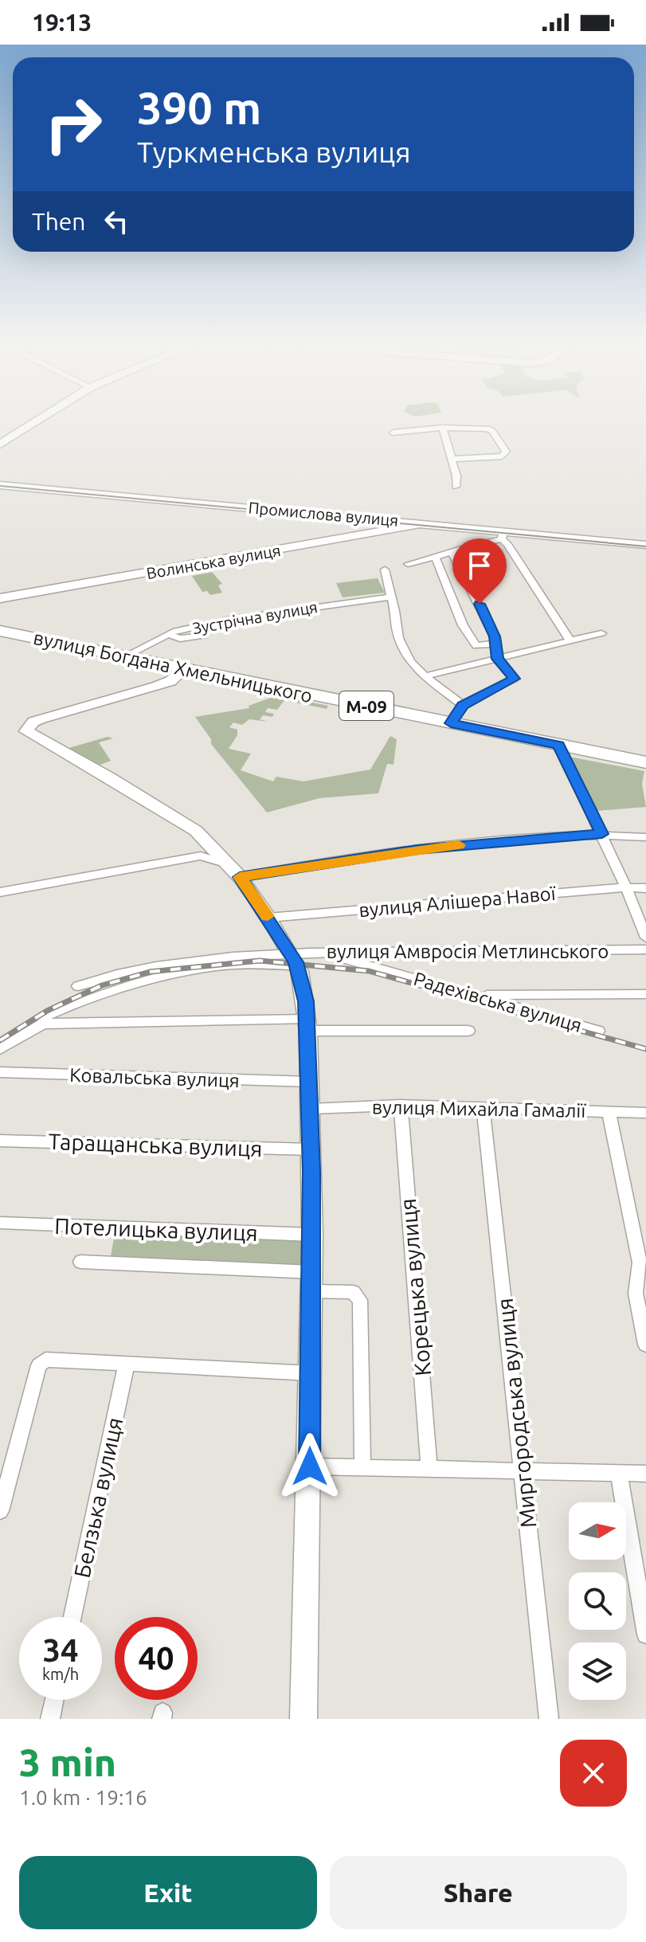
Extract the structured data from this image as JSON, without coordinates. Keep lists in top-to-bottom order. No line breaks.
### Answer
{"streets":{"main road":["вулиця Богдана Хмельницького","М-09"],"street":["Промислова вулиця","Волинська вулиця","Зустрічна вулиця","вулиця Алішера Навої","вулиця Амвросія Метлинського","Радехівська вулиця","Ковальська вулиця","вулиця Михайла Гамалії","Таращанська вулиця","Потелицька вулиця","Корецька вулиця","Миргородська вулиця","Белзька вулиця"]},"crossings":[["Промислова вулиця","Волинська вулиця"],["Зустрічна вулиця","вулиця Богдана Хмельницького"],["вулиця Амвросія Метлинського","Радехівська вулиця"],["вулиця Михайла Гамалії","Корецька вулиця"],["вулиця Михайла Гамалії","Миргородська вулиця"]],"north":"right","page":{"status":"19:13","turn":["390 m","Туркменська вулиця"],"then":"Then","speed":"34 km/h","limit":"40","heading":["3 min","1.0 km · 19:16"],"buttons":["Exit","Share"]}}
